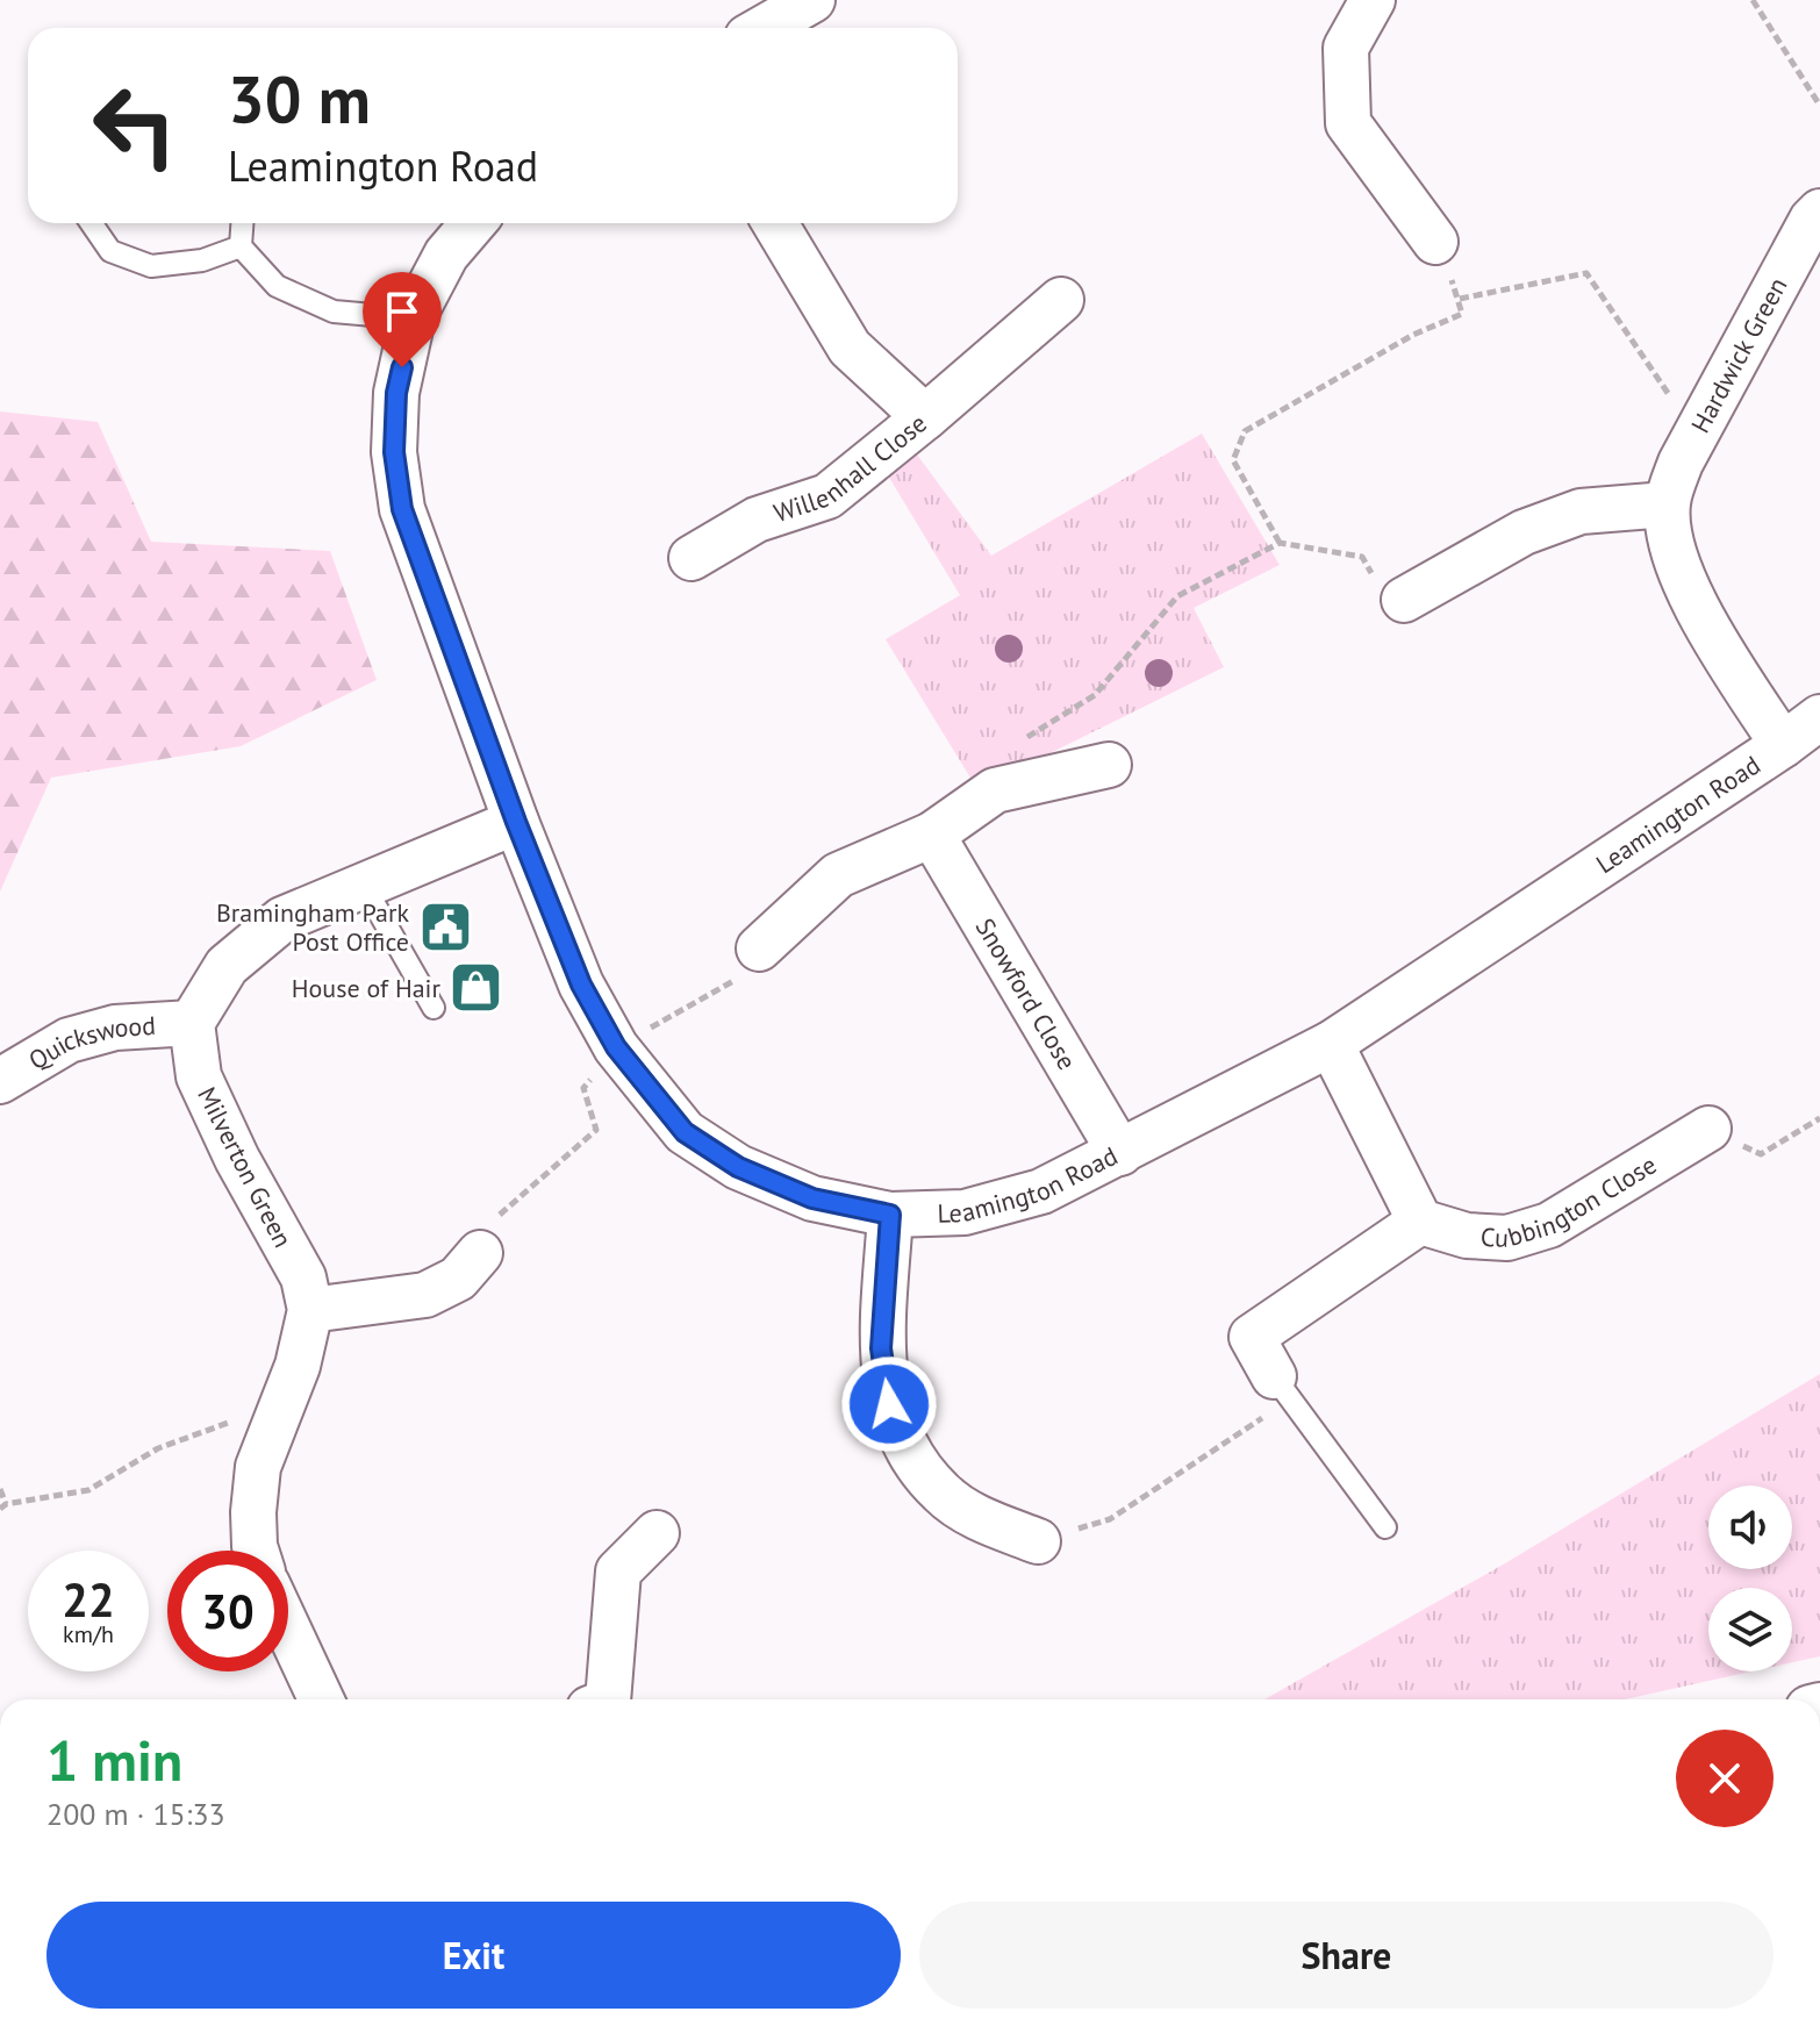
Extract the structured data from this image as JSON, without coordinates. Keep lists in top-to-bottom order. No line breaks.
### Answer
{"streets":{"street":["Hardwick Green","Willenhall Close","Leamington Road","Snowford Close","Quickswood","Milverton Green","Cubbington Close"]},"crossings":[["Hardwick Green","Leamington Road"],["Leamington Road","Snowford Close"],["Quickswood","Milverton Green"]],"places":{"public building":["Bramingham Park Post Office"],"shop":["House of Hair"]},"page":{"turn":["30 m","Leamington Road"],"speed":"22 km/h","limit":"30","heading":["1 min","200 m · 15:33"],"buttons":["Exit","Share"]}}
